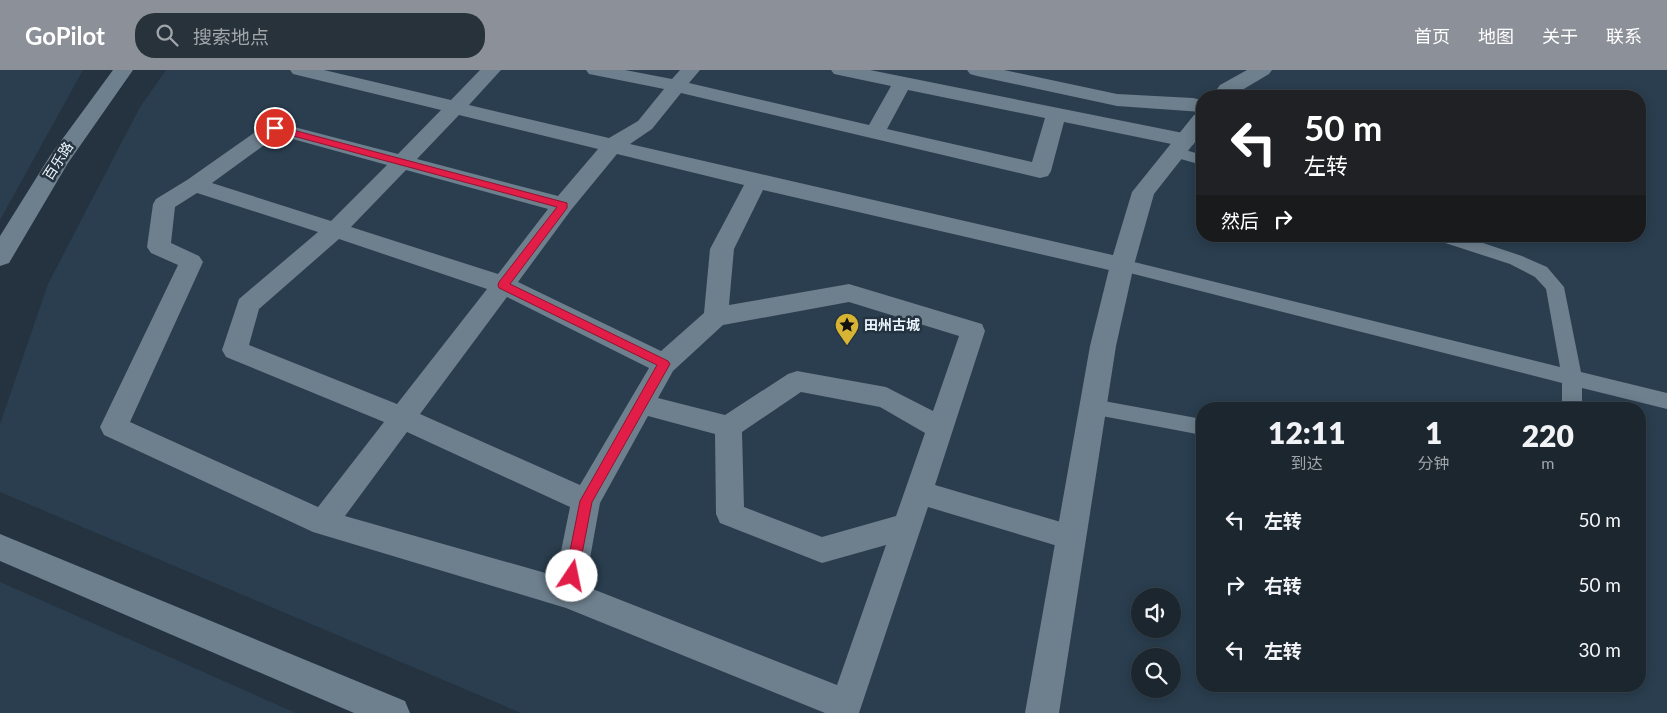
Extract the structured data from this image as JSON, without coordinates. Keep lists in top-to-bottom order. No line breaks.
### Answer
{"streets":{"street":["百乐路"]},"places":{"place":["田州古城"]},"page":{"header":"GoPilot","search":"搜索地点","nav":["首页","地图","关于","联系"],"turn":["50 m","左转"],"then":"然后","eta":["12:11","到达","1","分钟","220","m"],"list":[{"name":"左转","value":"50 m"},{"name":"右转","value":"50 m"},{"name":"左转","value":"30 m"}]}}
